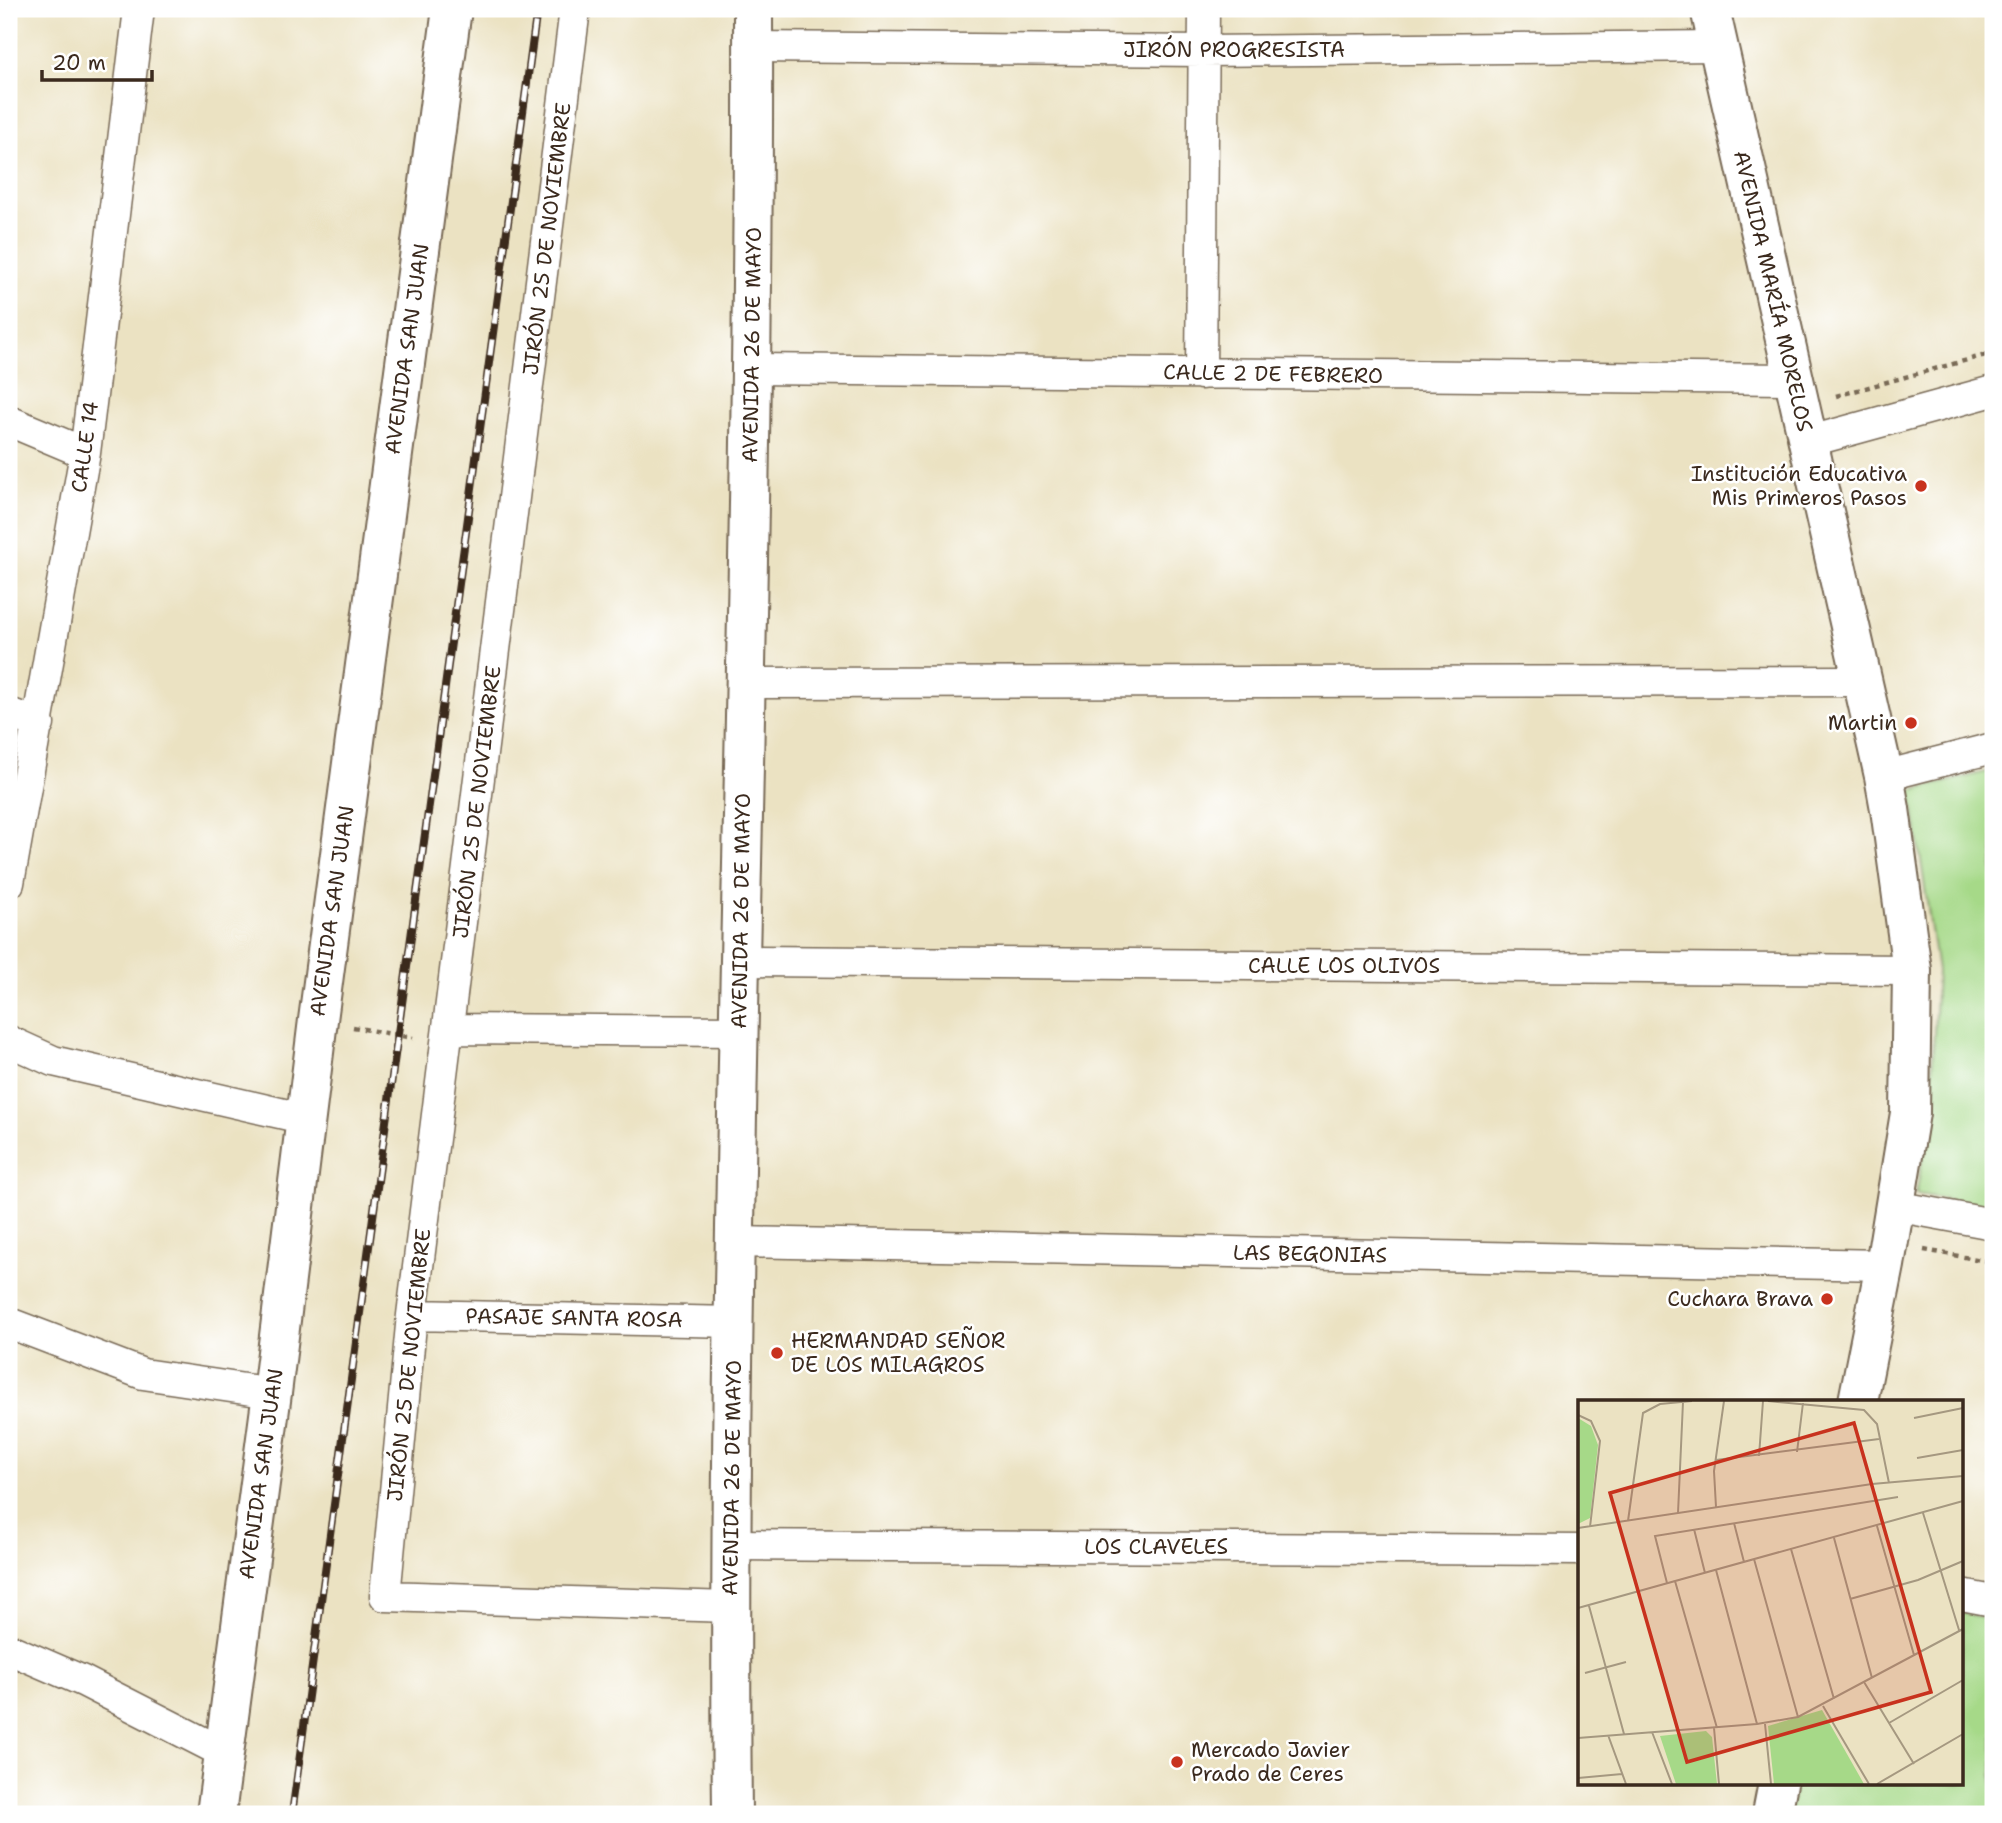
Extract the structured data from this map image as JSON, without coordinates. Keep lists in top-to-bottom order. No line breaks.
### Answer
{"streets":{"street":["JIRÓN PROGRESISTA","JIRÓN 25 DE NOVIEMBRE","AVENIDA MARÍA MORELOS","AVENIDA 26 DE MAYO","AVENIDA SAN JUAN","CALLE 2 DE FEBRERO","CALLE 14","CALLE LOS OLIVOS","LAS BEGONIAS","PASAJE SANTA ROSA","LOS CLAVELES"]},"crossings":[["JIRÓN PROGRESISTA","AVENIDA MARÍA MORELOS"],["JIRÓN PROGRESISTA","AVENIDA 26 DE MAYO"],["JIRÓN 25 DE NOVIEMBRE","AVENIDA 26 DE MAYO"],["JIRÓN 25 DE NOVIEMBRE","PASAJE SANTA ROSA"],["AVENIDA MARÍA MORELOS","CALLE 2 DE FEBRERO"],["AVENIDA MARÍA MORELOS","CALLE LOS OLIVOS"],["AVENIDA MARÍA MORELOS","LAS BEGONIAS"],["AVENIDA 26 DE MAYO","CALLE 2 DE FEBRERO"],["AVENIDA 26 DE MAYO","CALLE LOS OLIVOS"],["AVENIDA 26 DE MAYO","LAS BEGONIAS"],["AVENIDA 26 DE MAYO","PASAJE SANTA ROSA"],["AVENIDA 26 DE MAYO","LOS CLAVELES"]],"places":["Institución Educativa Mis Primeros Pasos","Martin","Cuchara Brava","HERMANDAD SEÑOR DE LOS MILAGROS","Mercado Javier Prado de Ceres"],"scale_bar":"20 m"}
